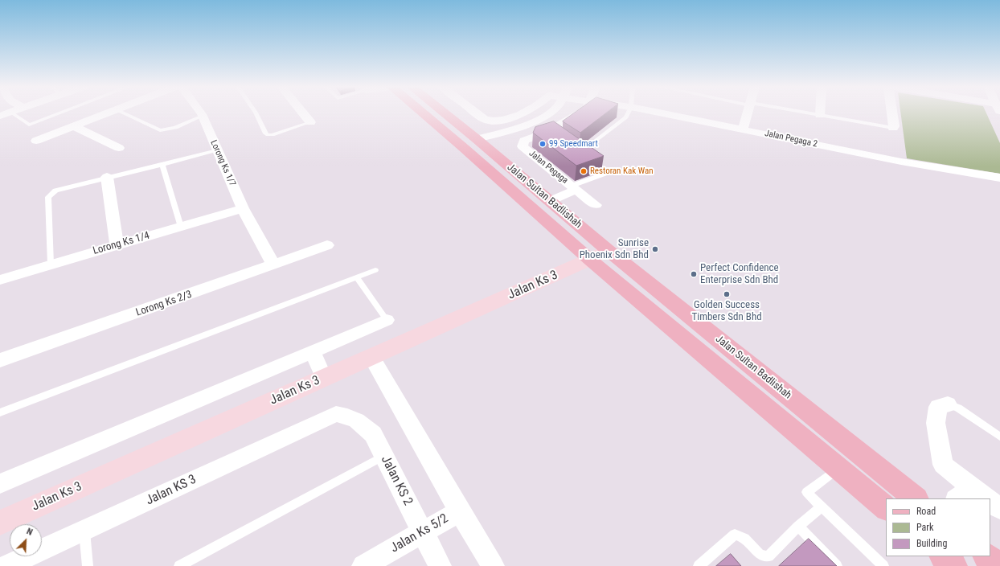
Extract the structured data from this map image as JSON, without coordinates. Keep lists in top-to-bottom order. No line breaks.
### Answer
{"streets":{"main road":["Jalan Sultan Badlishah"],"street":["Jalan Pegaga 2","Lorong Ks 1/7","Jalan Pegaga","Lorong Ks 1/4","Jalan Ks 3","Lorong Ks 2/3","Jalan KS 2","Jalan KS 3","Jalan Ks 5/2"]},"crossings":[["Lorong Ks 1/7","Lorong Ks 1/4"],["Lorong Ks 1/7","Lorong Ks 2/3"],["Jalan Pegaga","Jalan Sultan Badlishah"],["Jalan Sultan Badlishah","Jalan Ks 3"],["Jalan KS 2","Jalan KS 3"],["Jalan KS 2","Jalan Ks 5/2"]],"places":["99 Speedmart","Restoran Kak Wan","Sunrise Phoenix Sdn Bhd","Perfect Confidence Enterprise Sdn Bhd","Golden Success Timbers Sdn Bhd"],"legend":["Road","Park","Building"],"north":"top right"}
